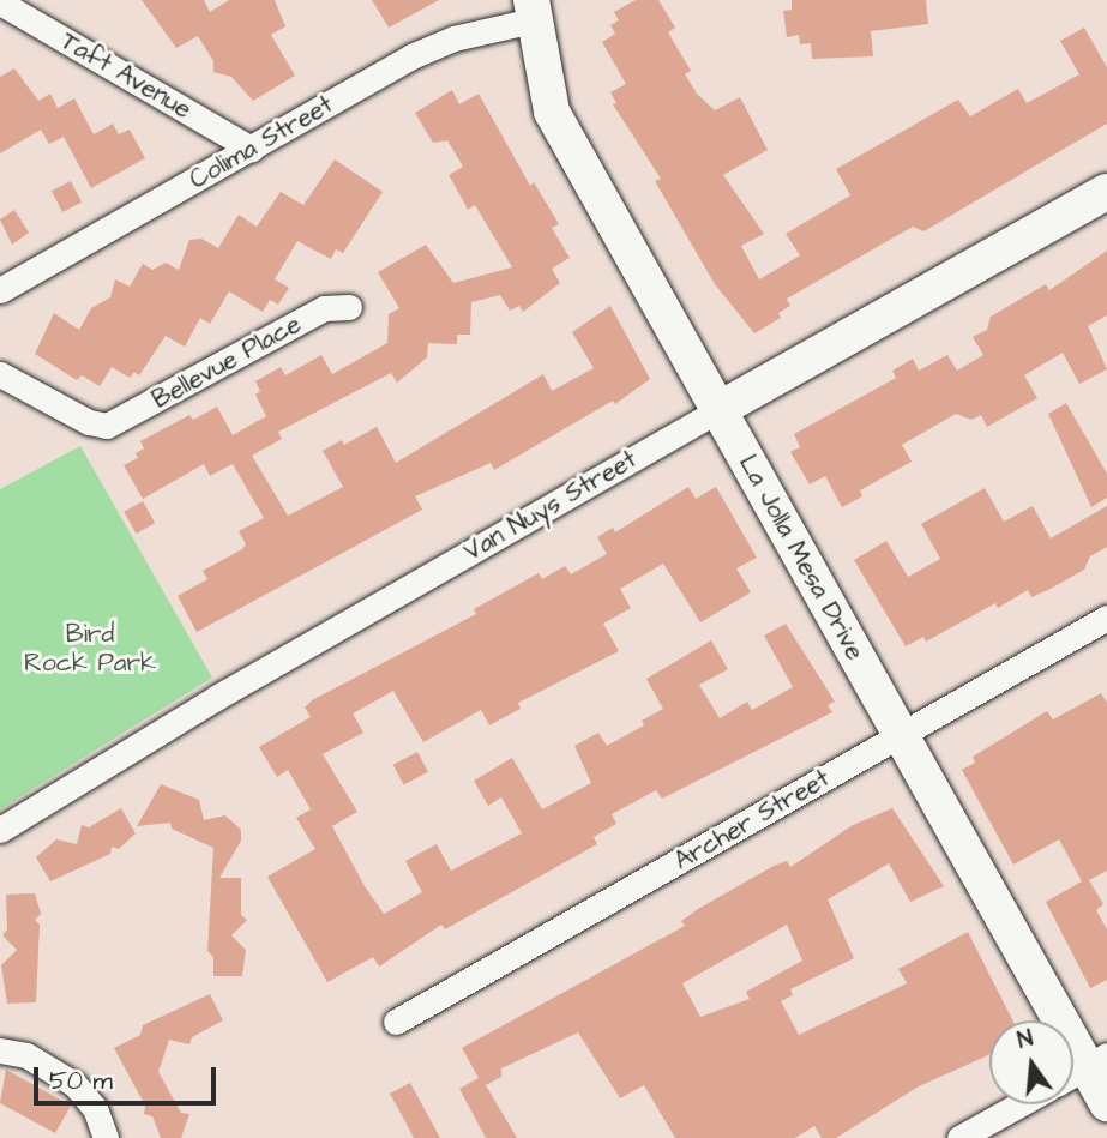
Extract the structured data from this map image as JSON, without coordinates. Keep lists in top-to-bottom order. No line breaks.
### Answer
{"streets":{"street":["Taft Avenue","Colima Street","Bellevue Place","Van Nuys Street","La Jolla Mesa Drive","Archer Street"]},"crossings":[["Taft Avenue","Colima Street"],["Colima Street","La Jolla Mesa Drive"],["Van Nuys Street","La Jolla Mesa Drive"],["La Jolla Mesa Drive","Archer Street"]],"parks":["Bird Rock Park"],"scale_bar":"50 m","north":"top"}
